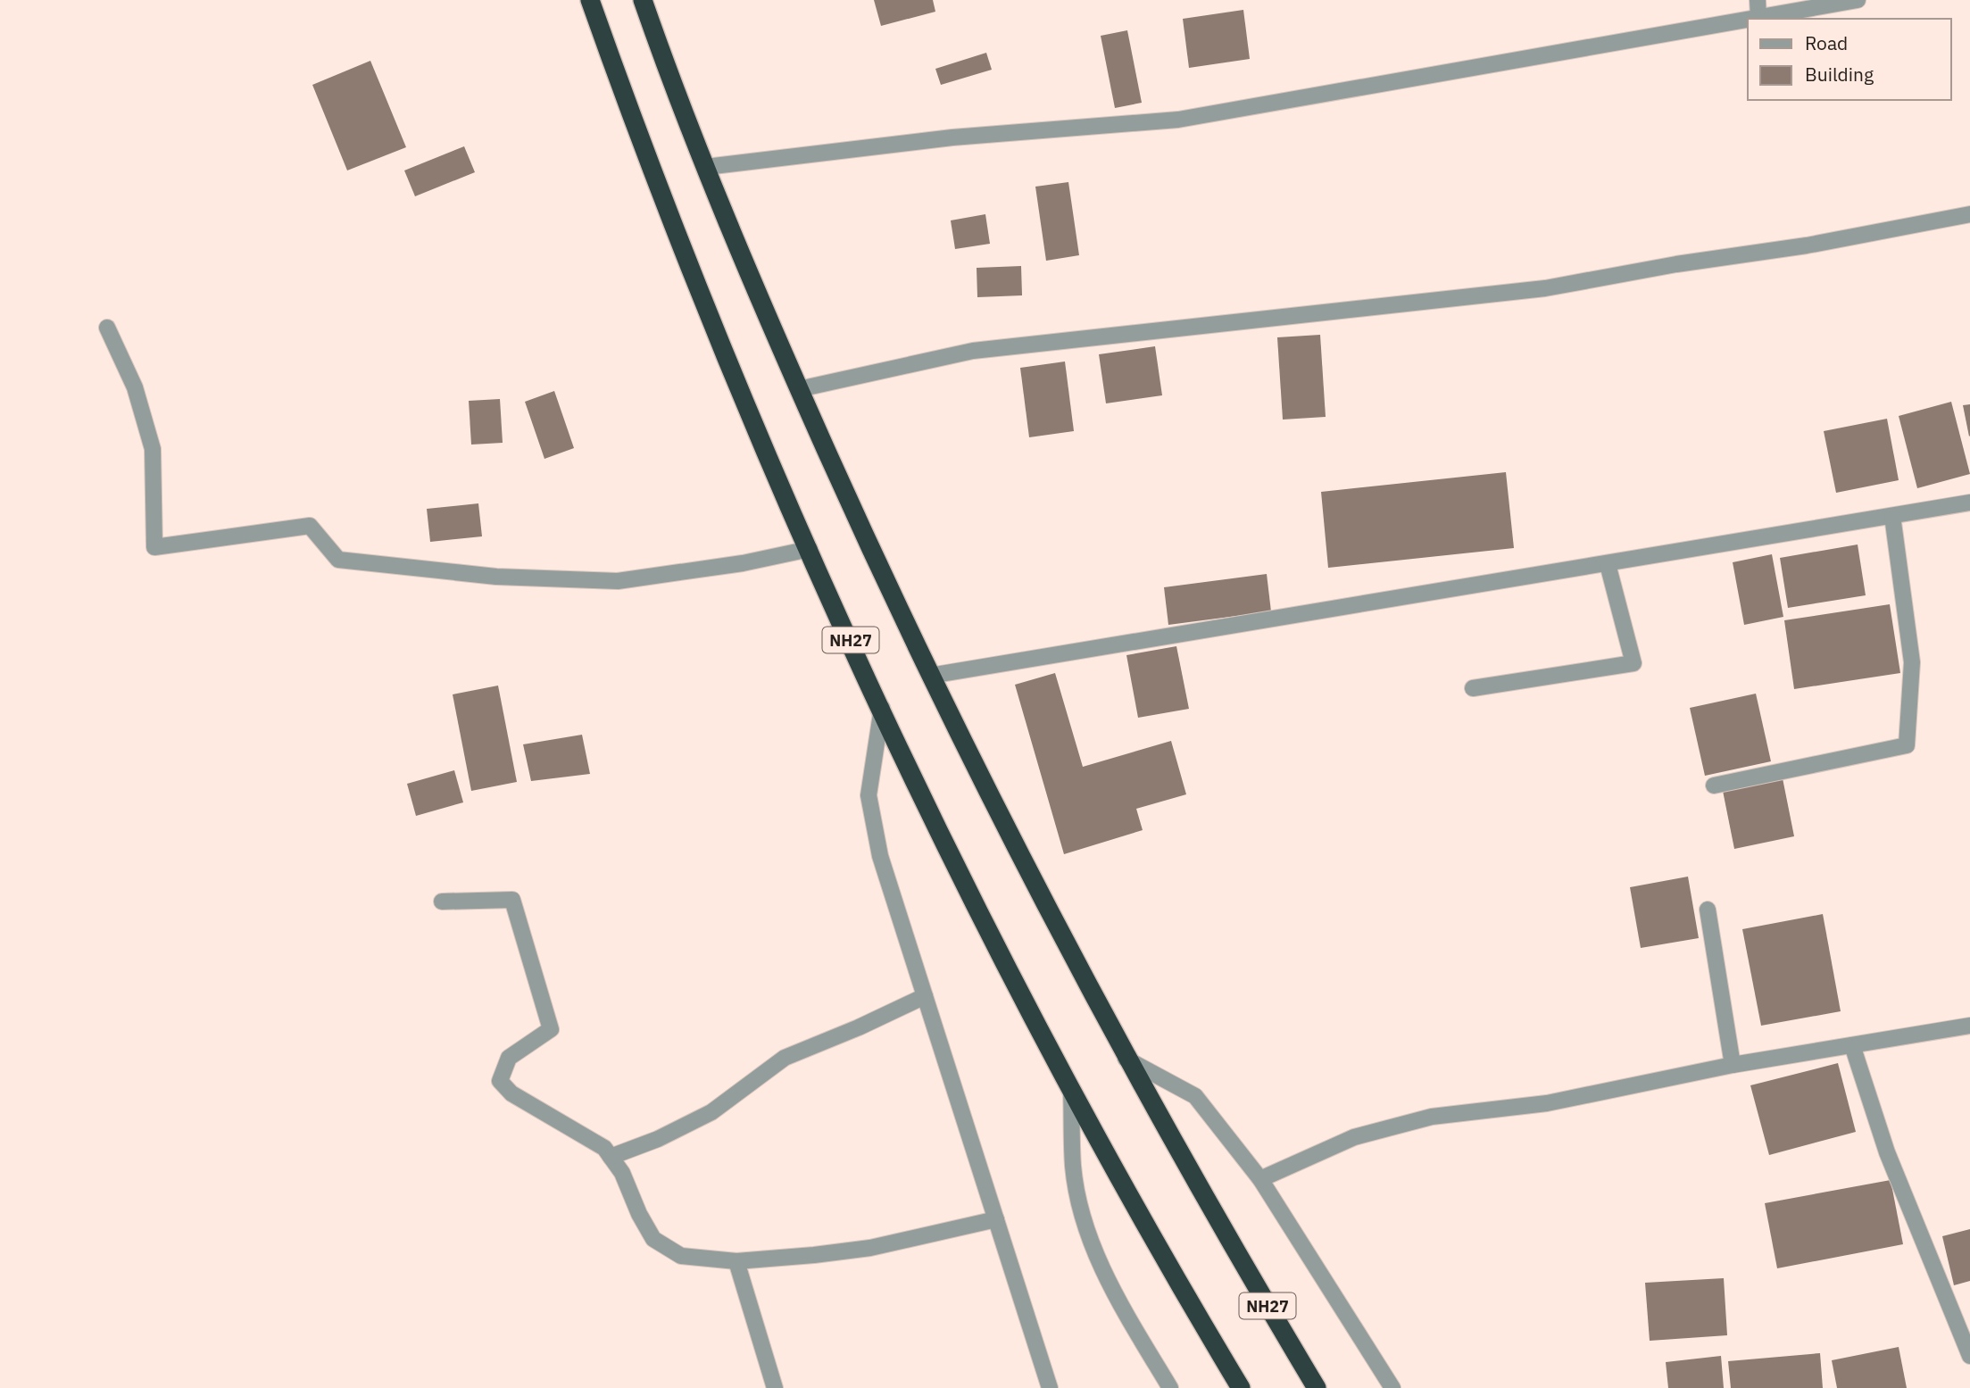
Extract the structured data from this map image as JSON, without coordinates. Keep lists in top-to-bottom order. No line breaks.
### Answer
{"streets":{"highway":["NH27"]},"legend":["Road","Building"]}
